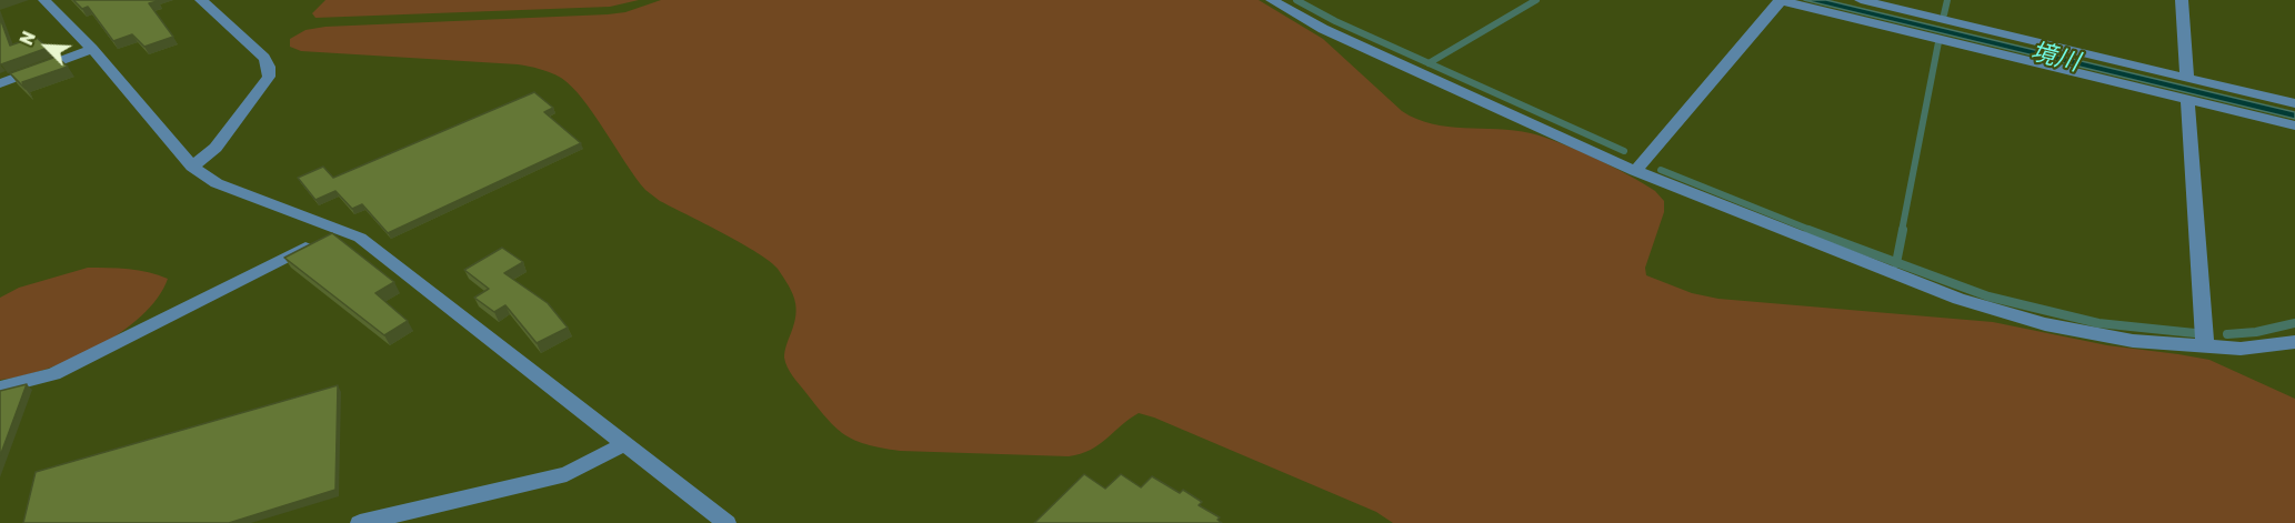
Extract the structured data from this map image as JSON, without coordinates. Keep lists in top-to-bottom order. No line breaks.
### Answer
{"water":["境川"],"north":"top left"}
